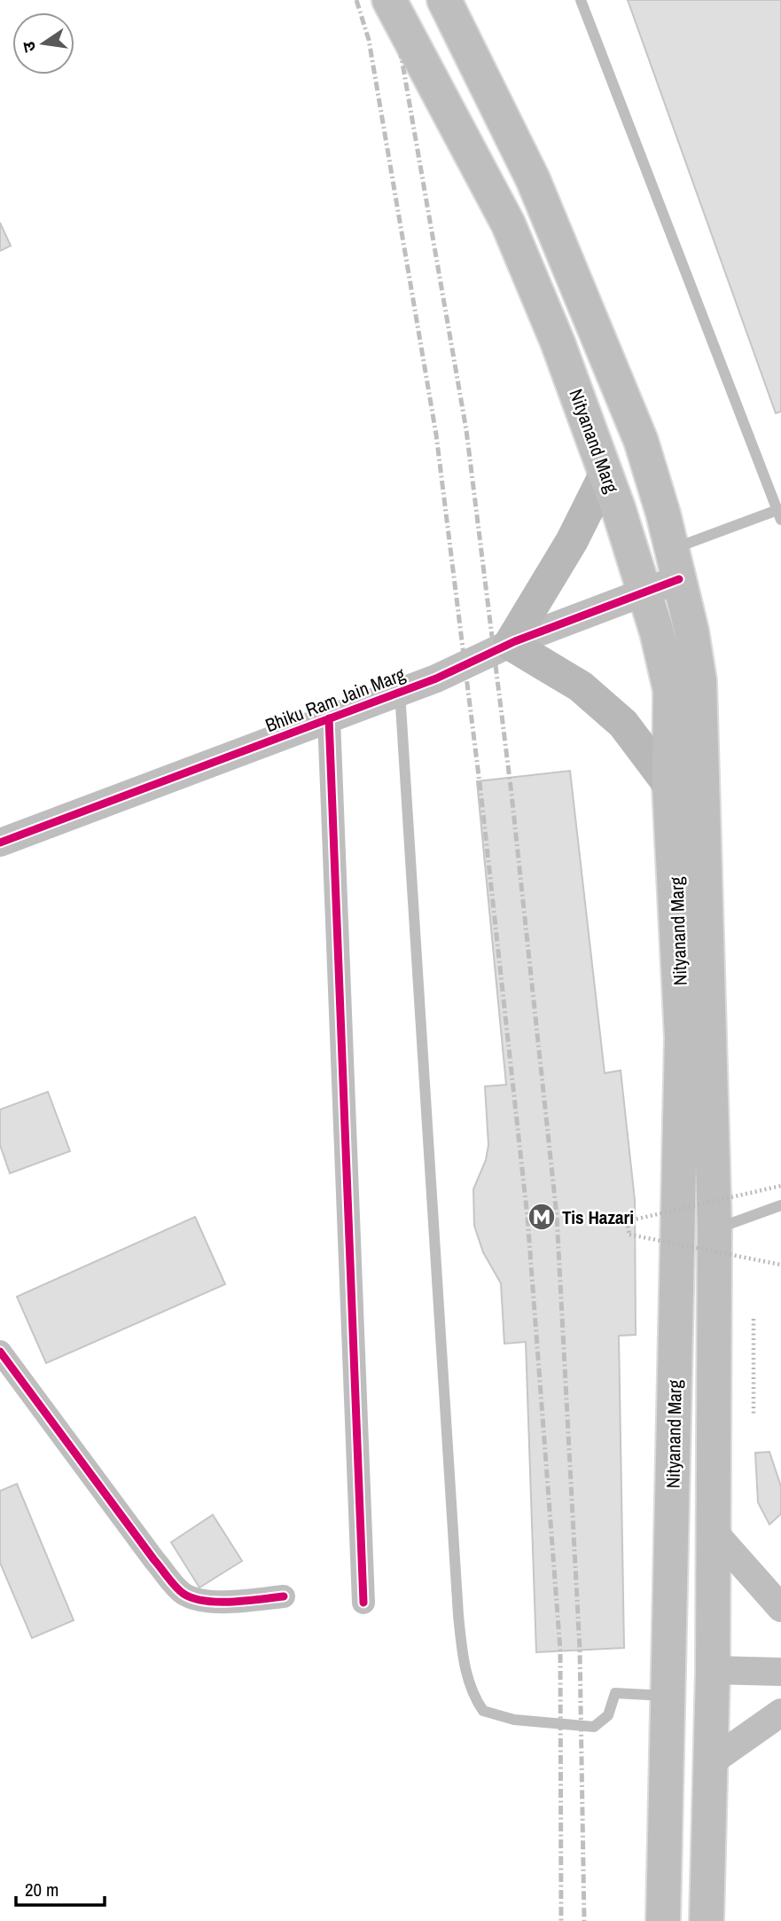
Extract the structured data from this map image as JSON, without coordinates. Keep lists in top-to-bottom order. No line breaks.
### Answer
{"streets":{"main road":["Nityanand Marg"],"street":["Bhiku Ram Jain Marg"]},"crossings":[["Nityanand Marg","Bhiku Ram Jain Marg"]],"places":{"metro station":["Tis Hazari"]},"scale_bar":"20 m","north":"left"}
